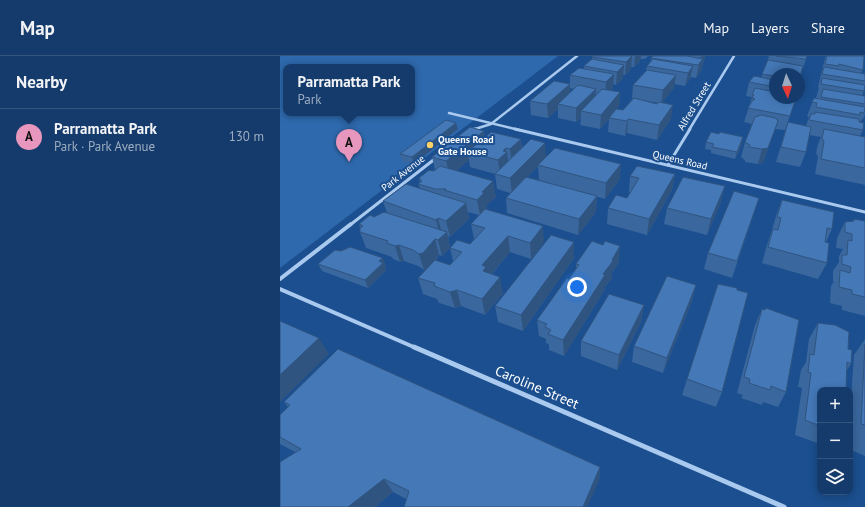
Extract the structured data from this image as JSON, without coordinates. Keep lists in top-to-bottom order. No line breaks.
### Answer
{"streets":{"street":["Alfred Street","Queens Road","Park Avenue","Caroline Street"]},"crossings":[["Alfred Street","Queens Road"]],"places":["Queens Road Gate House"],"north":"bottom","page":{"header":"Map","nav":["Map","Layers","Share"],"heading":"Nearby","popup":["Parramatta Park","Park"],"list":[{"mark":"A","name":"Parramatta Park","note":"Park · Park Avenue","value":"130 m"}],"pins":"A","map_buttons":["+","−"]}}
